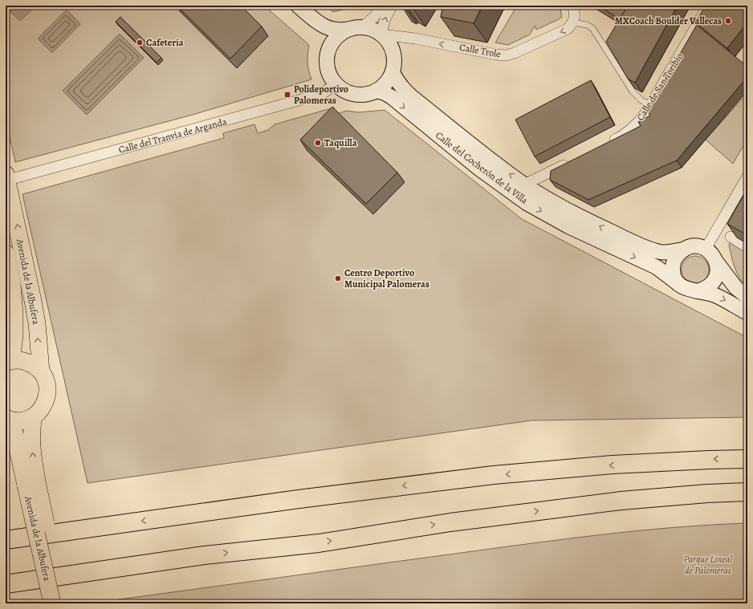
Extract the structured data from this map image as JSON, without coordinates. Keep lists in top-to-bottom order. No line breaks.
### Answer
{"streets":{"main road":["Avenida de la Albufera"],"street":["Calle Trole","Calle de San Toribio","Calle del Tranvía de Arganda","Calle del Cocherón de la Villa"]},"crossings":[["Calle Trole","Calle del Tranvía de Arganda"],["Calle Trole","Calle del Cocherón de la Villa"],["Calle del Tranvía de Arganda","Calle del Cocherón de la Villa"],["Calle del Tranvía de Arganda","Avenida de la Albufera"]],"one_way":["Calle Trole"],"parks":["Parque Lineal de Palomeras"],"places":{"other":["MXCoach Boulder Vallecas","Cafetería","Taquilla","Centro Deportivo Municipal Palomeras"],"transit":["Polideportivo Palomeras"]}}
